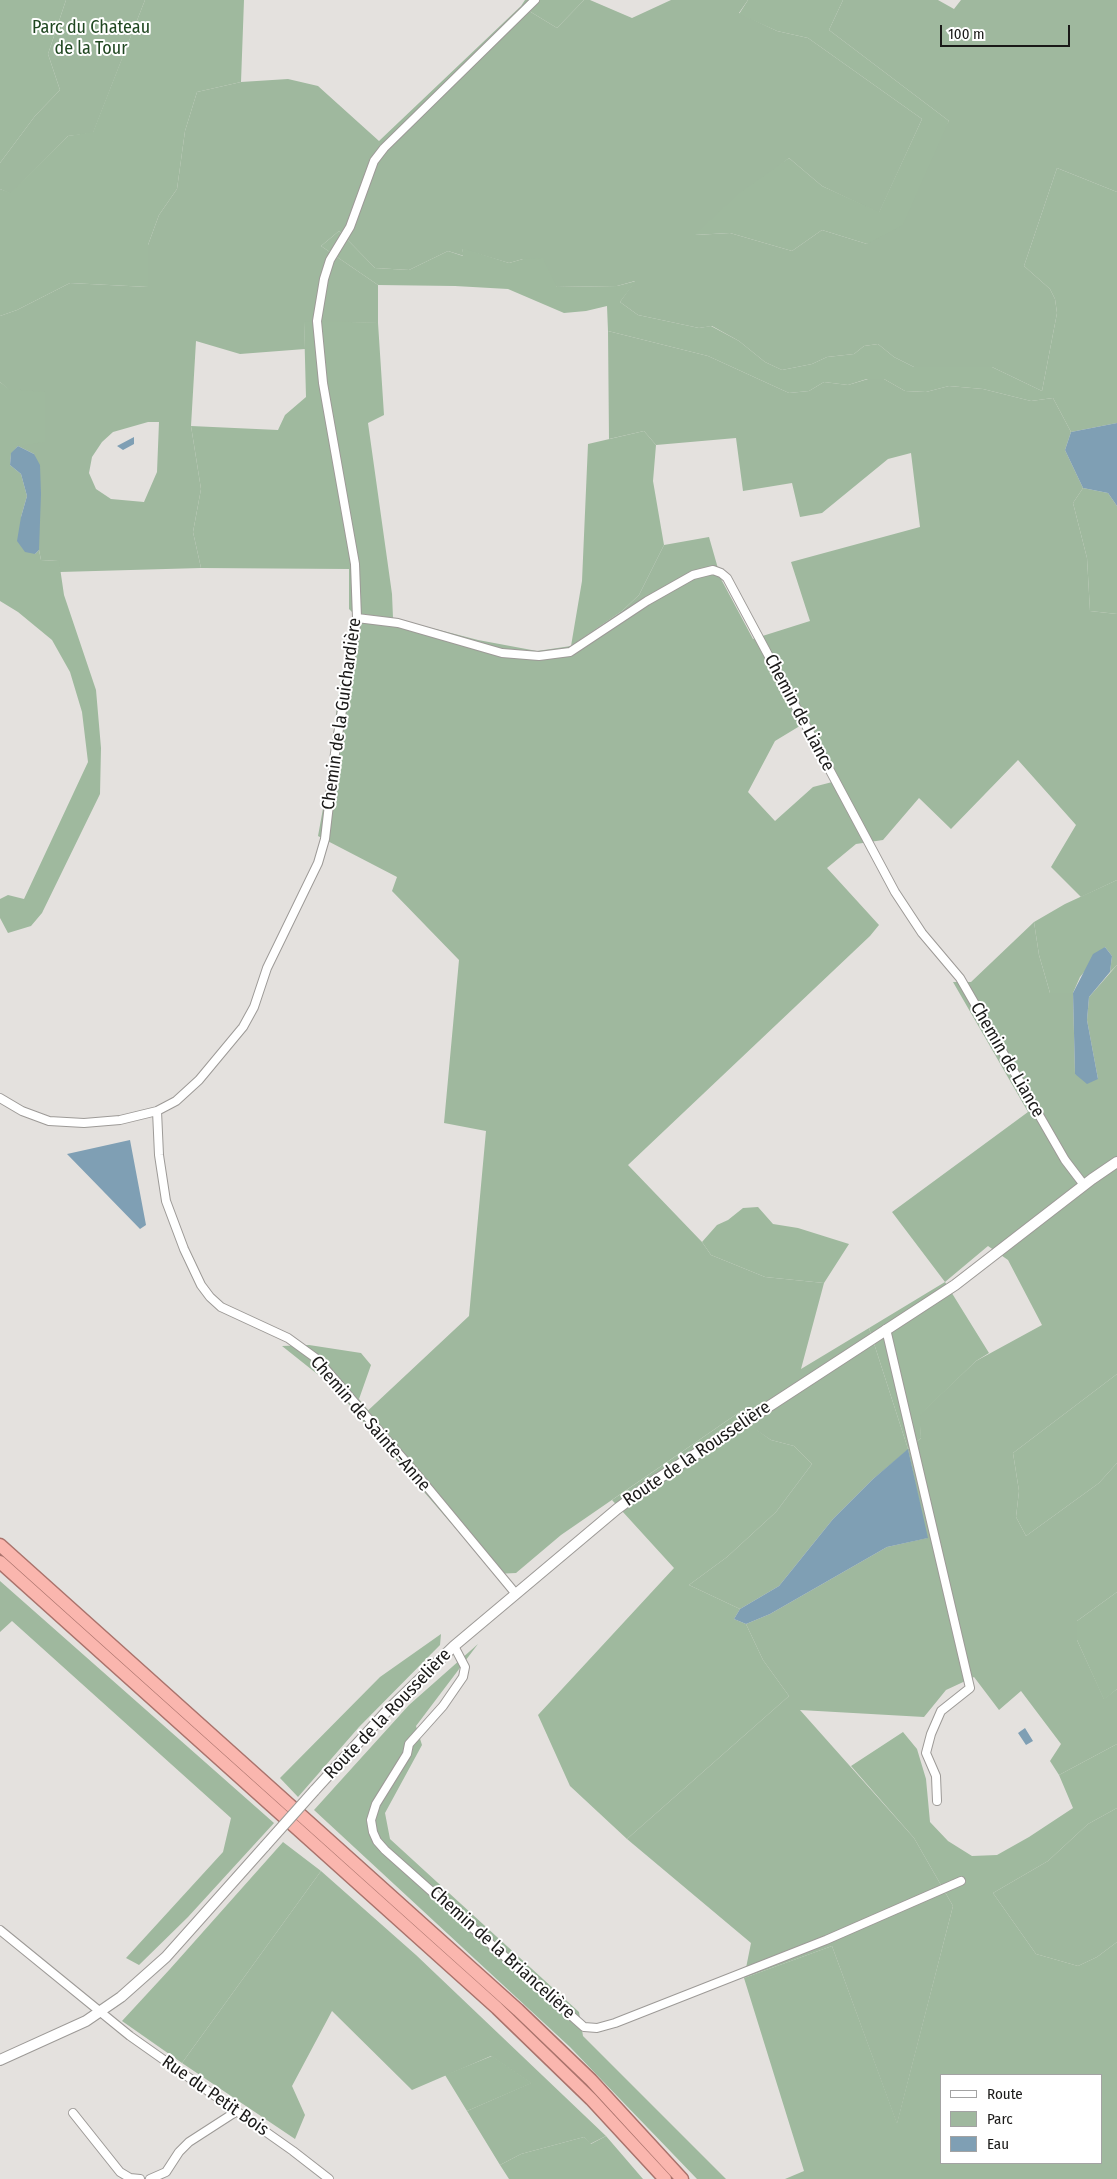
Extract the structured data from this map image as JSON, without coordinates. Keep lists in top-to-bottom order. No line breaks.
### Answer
{"streets":{"street":["Chemin de Liance","Chemin de la Guichardière","Chemin de Sainte-Anne","Route de la Rousselière","Chemin de la Briancelière","Rue du Petit Bois"]},"crossings":[["Chemin de Liance","Chemin de la Guichardière"],["Chemin de Liance","Route de la Rousselière"],["Chemin de la Guichardière","Chemin de Sainte-Anne"],["Chemin de Sainte-Anne","Route de la Rousselière"],["Route de la Rousselière","Chemin de la Briancelière"],["Route de la Rousselière","Rue du Petit Bois"]],"parks":["Parc du Chateau de la Tour"],"legend":["Route","Parc","Eau"],"scale_bar":"100 m"}
